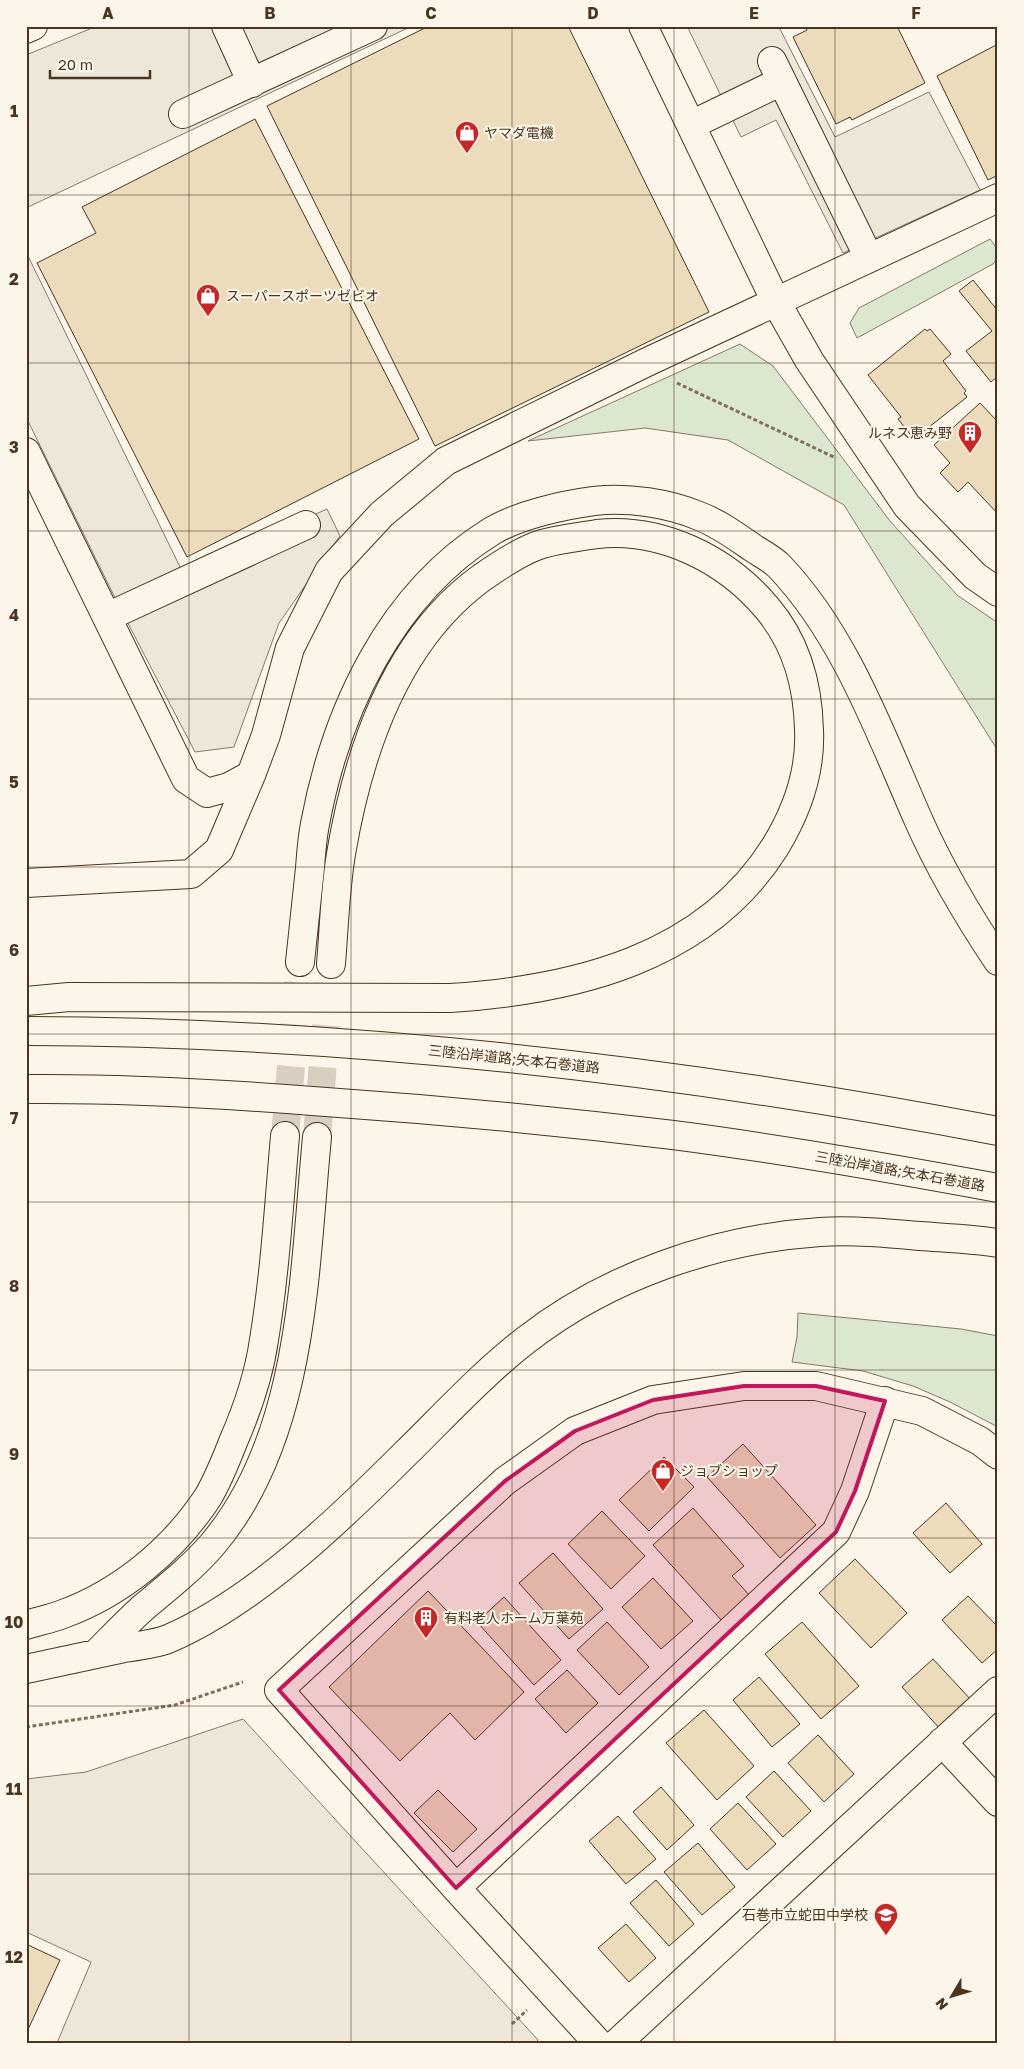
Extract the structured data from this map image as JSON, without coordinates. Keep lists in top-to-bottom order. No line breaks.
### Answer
{"streets":{"main road":["三陸沿岸道路;矢本石巻道路"]},"places":{"shop":["ヤマダ電機","スーパースポーツゼビオ","ジョブショップ"],"building":["ルネス恵み野","有料老人ホーム万葉苑"],"school or university":["石巻市立蛇田中学校"]},"scale_bar":"20 m","north":"bottom left","grid":{"columns":["A","B","C","D","E","F"],"rows":["1","2","3","4","5","6","7","8","9","10","11","12"]}}
